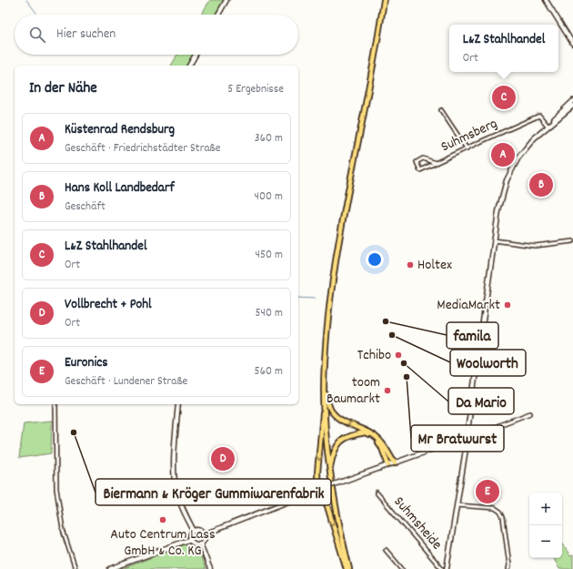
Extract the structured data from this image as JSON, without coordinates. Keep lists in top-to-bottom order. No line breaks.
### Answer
{"streets":{"street":["Suhmsberg","Suhmsheide"]},"places":["Holtex","MediaMarkt","famila","Woolworth","Tchibo","Da Mario","Mr Bratwurst","toom Baumarkt","Biermann & Kröger Gummiwarenfabrik","Auto Centrum Lass GmbH & Co. KG"],"page":{"search":"Hier suchen","popup":["L&Z Stahlhandel","Ort"],"heading":["In der Nähe","5 Ergebnisse"],"pins":["C","A","B","D","E"],"list":[{"mark":"A","name":"Küstenrad Rendsburg","note":"Geschäft · Friedrichstädter Straße","value":"360 m"},{"mark":"B","name":"Hans Koll Landbedarf","note":"Geschäft","value":"400 m"},{"mark":"C","name":"L&Z Stahlhandel","note":"Ort","value":"450 m"},{"mark":"D","name":"Vollbrecht + Pohl","note":"Ort","value":"540 m"},{"mark":"E","name":"Euronics","note":"Geschäft · Lundener Straße","value":"560 m"}],"map_buttons":["+","−"]}}
